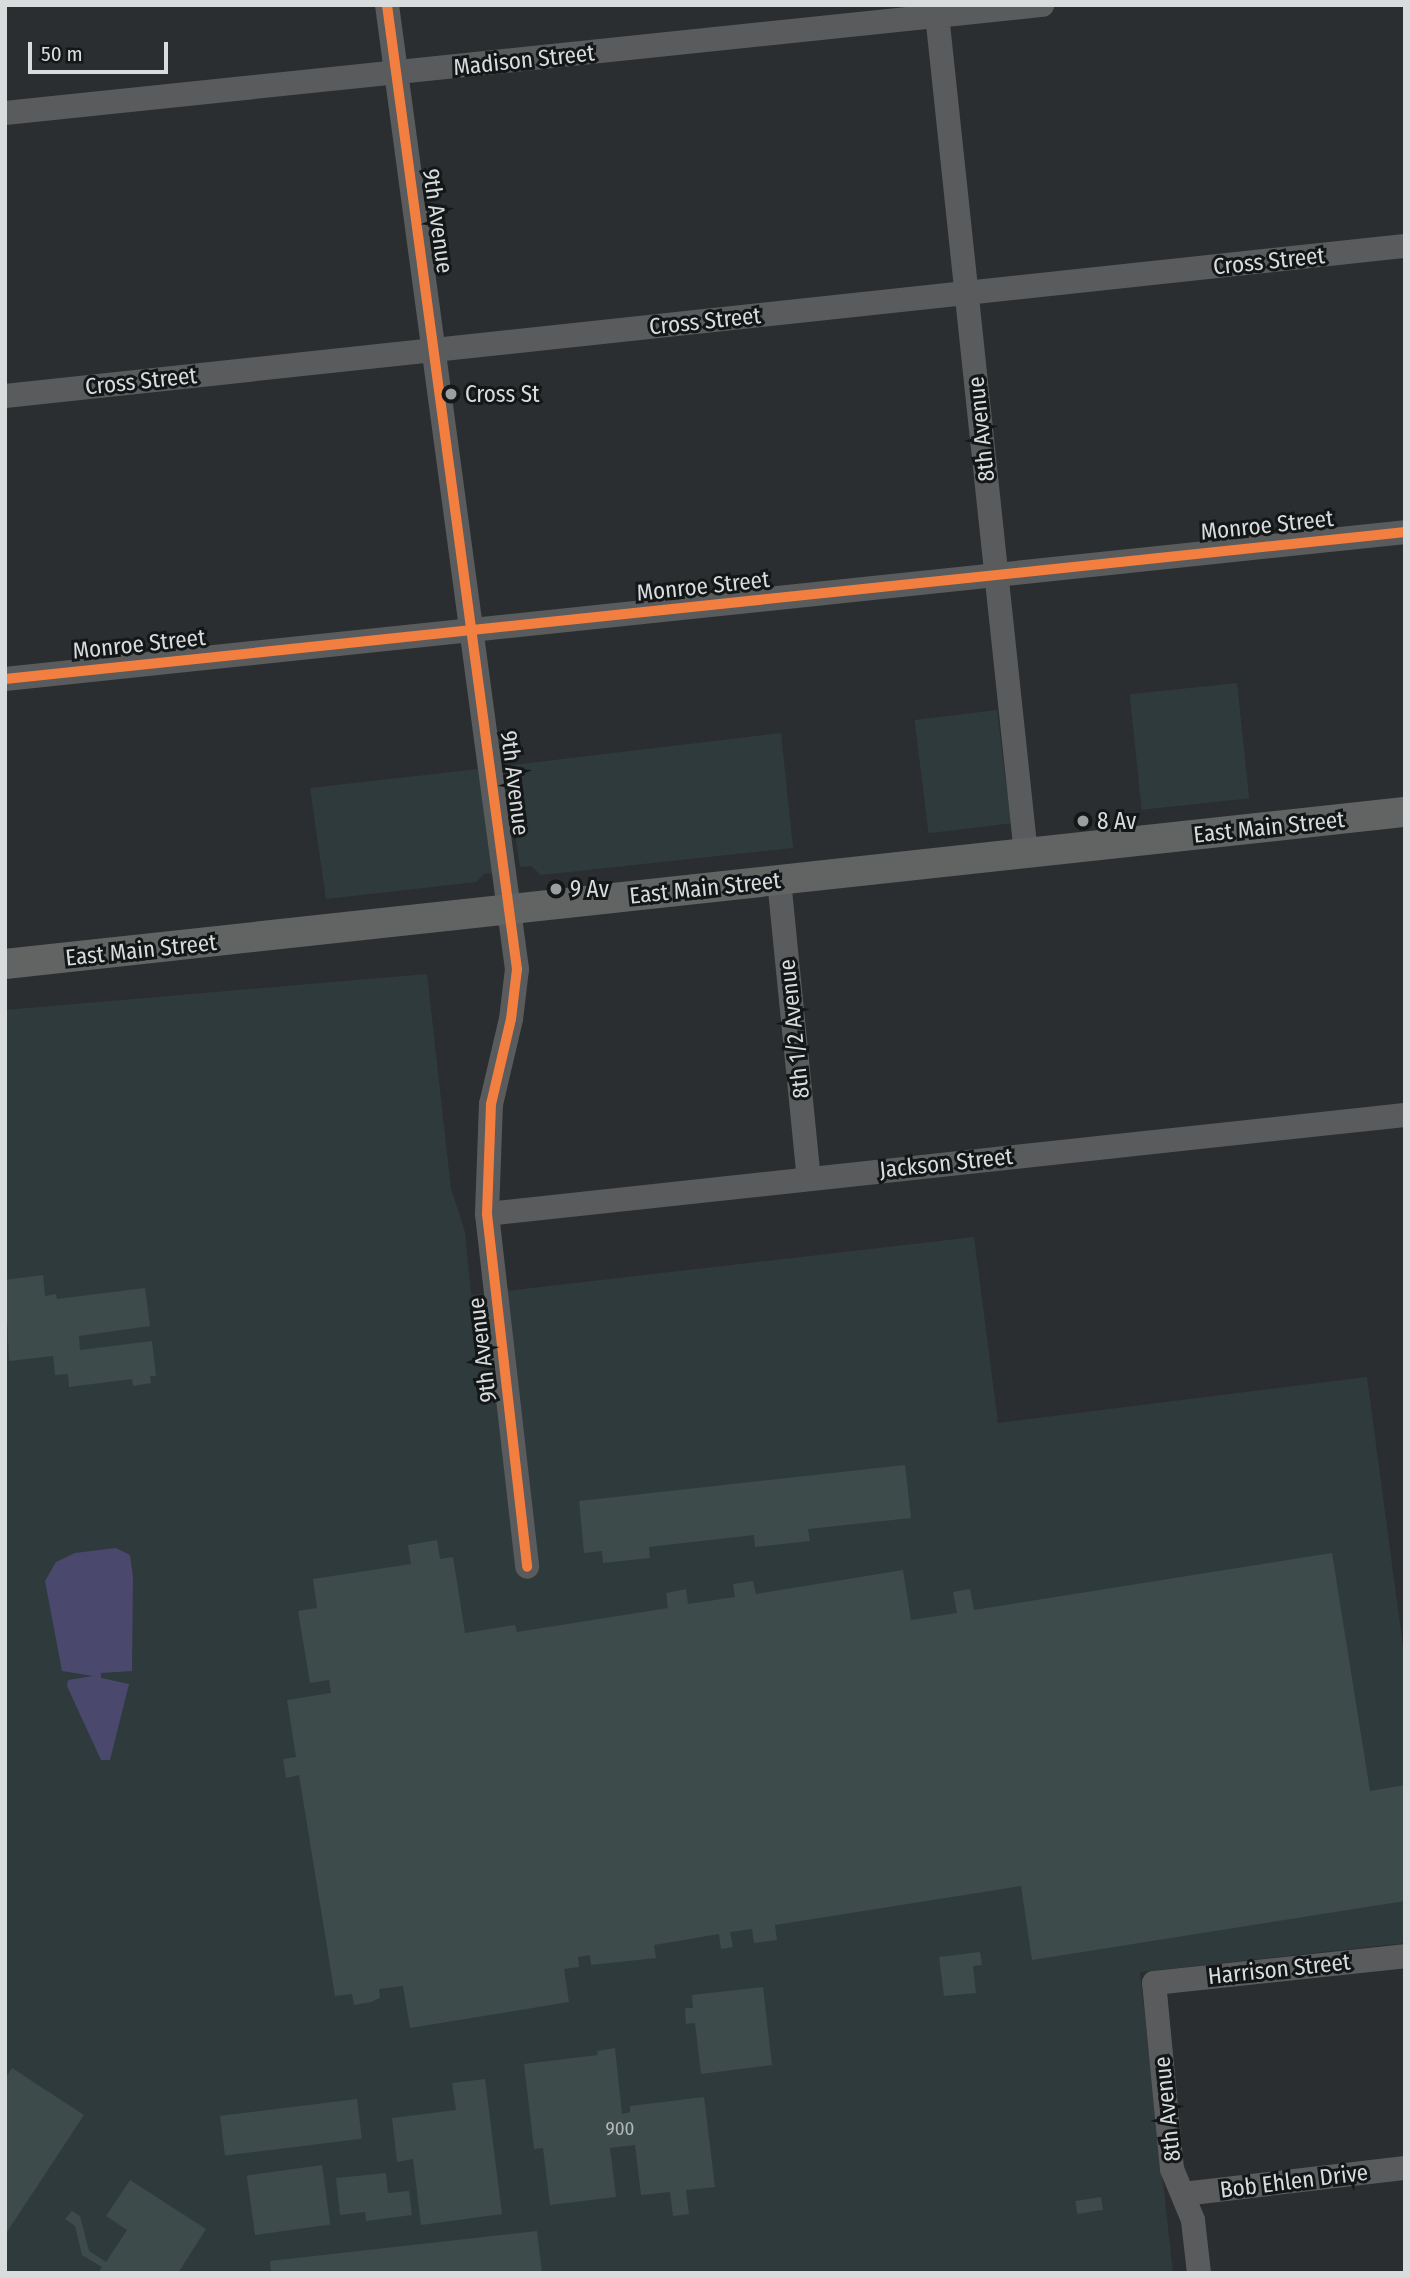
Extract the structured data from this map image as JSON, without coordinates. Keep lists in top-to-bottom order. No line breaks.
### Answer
{"streets":{"main road":["East Main Street"],"street":["Madison Street","9th Avenue","Cross Street","8th Avenue","Monroe Street","8th 1/2 Avenue","Jackson Street","Harrison Street","Bob Ehlen Drive"]},"crossings":[["Madison Street","9th Avenue"],["Madison Street","8th Avenue"],["9th Avenue","Cross Street"],["9th Avenue","Monroe Street"],["9th Avenue","East Main Street"],["9th Avenue","Jackson Street"],["Cross Street","8th Avenue"],["8th Avenue","Monroe Street"],["8th Avenue","East Main Street"],["8th Avenue","Harrison Street"],["8th Avenue","Bob Ehlen Drive"],["East Main Street","8th 1/2 Avenue"],["8th 1/2 Avenue","Jackson Street"]],"places":["Cross St","8 Av","9 Av"],"house_numbers":["900"],"scale_bar":"50 m"}
